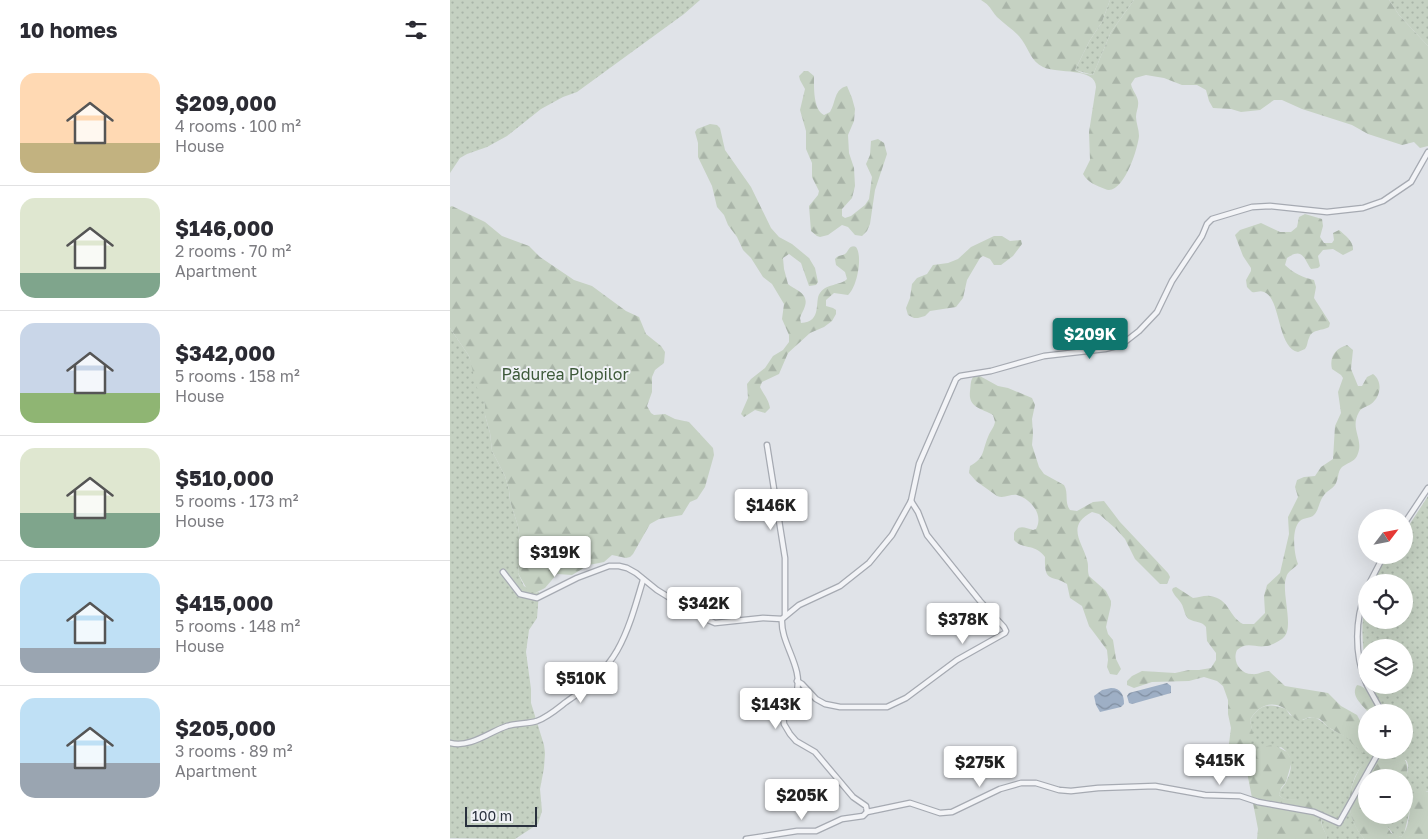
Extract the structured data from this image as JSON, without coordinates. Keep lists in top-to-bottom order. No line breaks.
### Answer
{"parks":["Pădurea Plopilor"],"scale_bar":"100 m","north":"top right","page":{"heading":"10 homes","list":[{"name":"$209,000","note":"4 rooms · 100 m² · House"},{"name":"$146,000","note":"2 rooms · 70 m² · Apartment"},{"name":"$342,000","note":"5 rooms · 158 m² · House"},{"name":"$510,000","note":"5 rooms · 173 m² · House"},{"name":"$415,000","note":"5 rooms · 148 m² · House"},{"name":"$205,000","note":"3 rooms · 89 m² · Apartment"}],"price":["$209K","$146K","$319K","$342K","$378K","$510K","$143K","$415K","$275K","$205K"],"map_buttons":["+","−"],"scale":"100 m"}}
